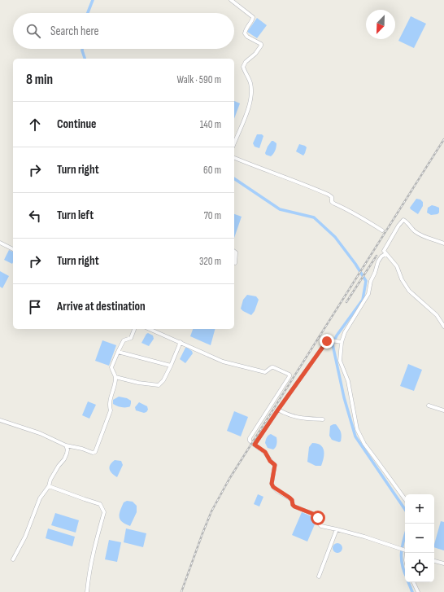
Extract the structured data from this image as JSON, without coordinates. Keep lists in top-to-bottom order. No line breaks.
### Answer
{"north":"bottom left","page":{"search":"Search here","heading":["8 min","Walk · 590 m"],"list":[["Continue","140 m"],["Turn right","60 m"],["Turn left","70 m"],["Turn right","320 m"],"Arrive at destination"],"map_buttons":["+","−"]}}
